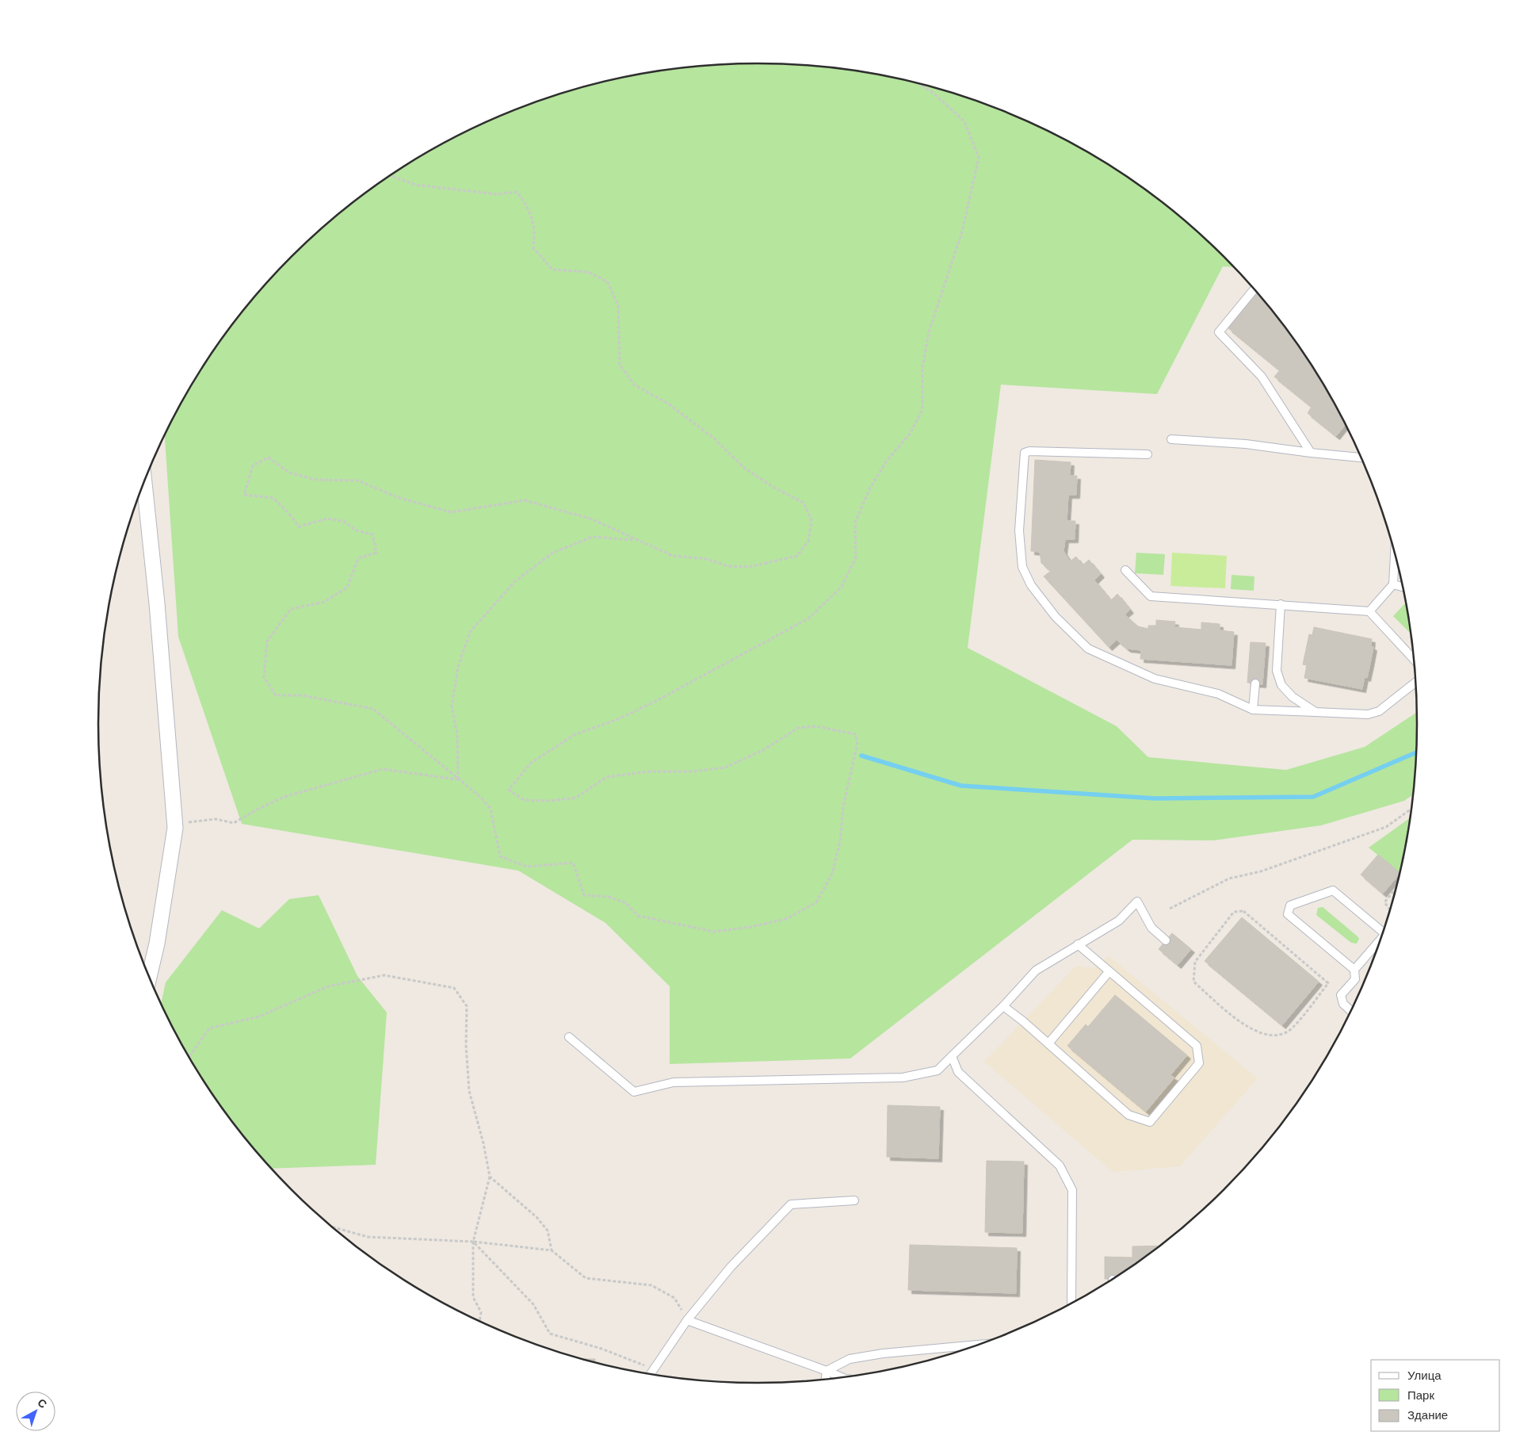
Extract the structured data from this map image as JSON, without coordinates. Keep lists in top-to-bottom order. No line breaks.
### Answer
{"legend":["Улица","Парк","Здание"],"north":"top right"}
